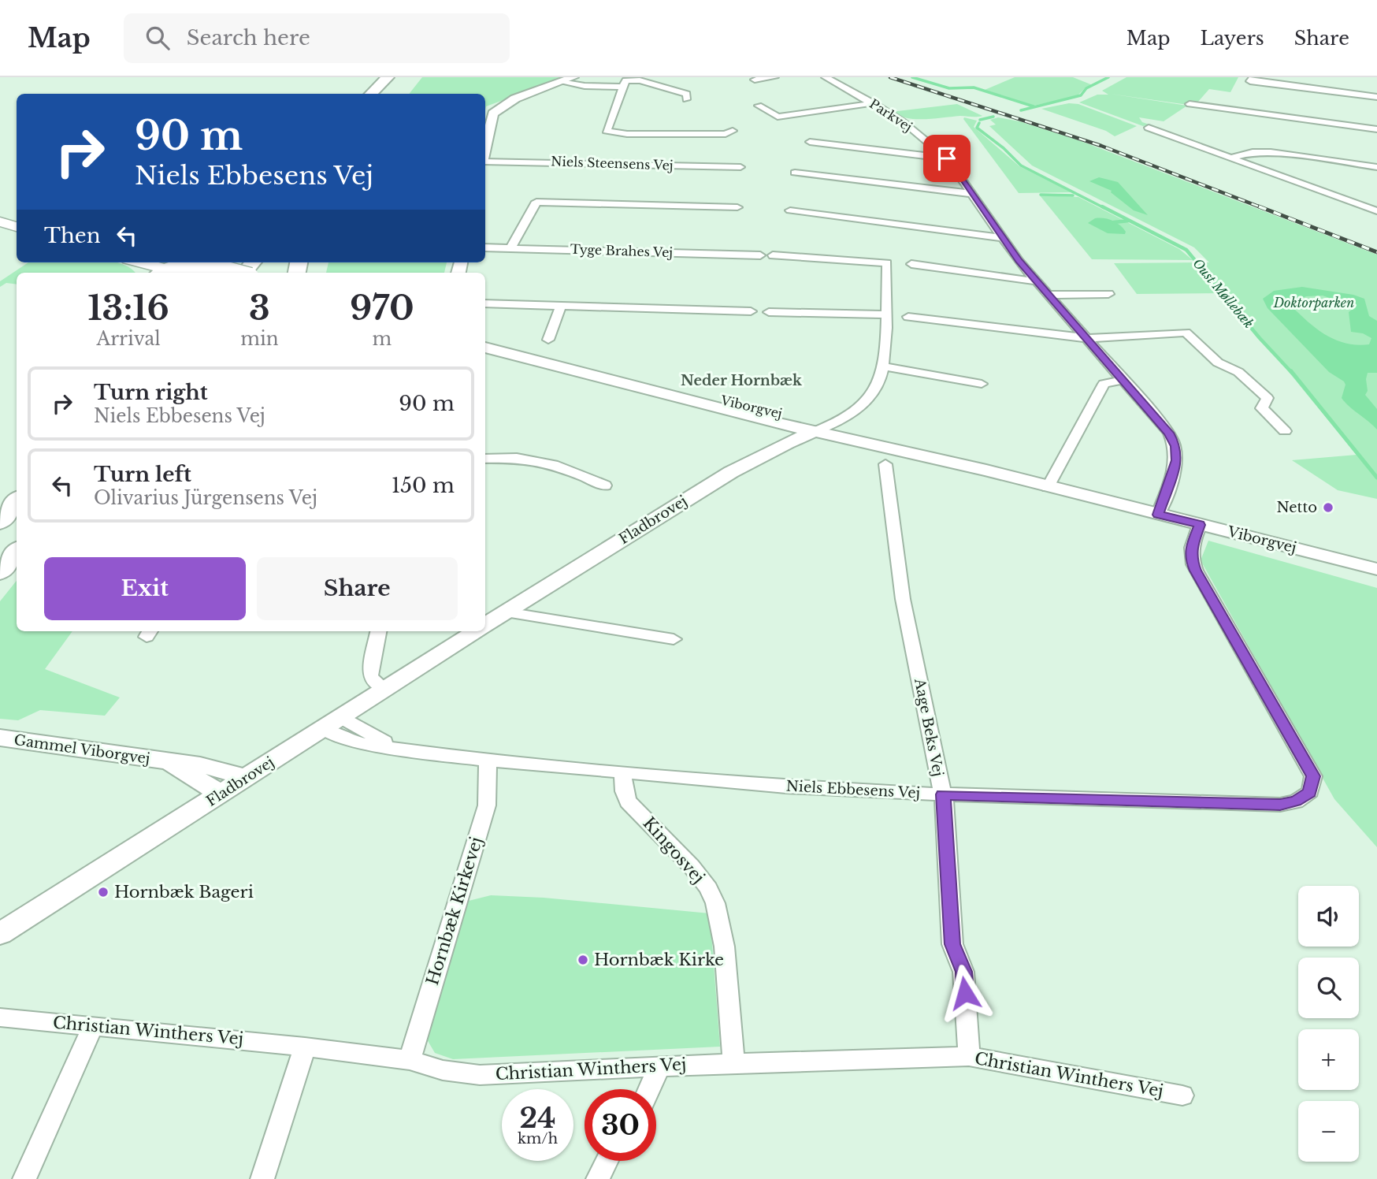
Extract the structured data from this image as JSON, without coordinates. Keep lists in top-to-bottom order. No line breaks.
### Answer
{"streets":{"main road":["Gammel Viborgvej"],"street":["Parkvej","Niels Steensens Vej","Tyge Brahes Vej","Viborgvej","Fladbrovej","Aage Beks Vej","Niels Ebbesens Vej","Kingosvej","Hornbæk Kirkevej","Christian Winthers Vej"]},"crossings":[["Parkvej","Viborgvej"],["Viborgvej","Fladbrovej"],["Viborgvej","Niels Ebbesens Vej"],["Fladbrovej","Gammel Viborgvej"],["Fladbrovej","Niels Ebbesens Vej"],["Aage Beks Vej","Niels Ebbesens Vej"],["Aage Beks Vej","Christian Winthers Vej"],["Niels Ebbesens Vej","Kingosvej"],["Niels Ebbesens Vej","Hornbæk Kirkevej"],["Kingosvej","Christian Winthers Vej"],["Hornbæk Kirkevej","Christian Winthers Vej"]],"districts":["Neder Hornbæk"],"water":["Oust Møllebæk"],"parks":["Doktorparken"],"places":["Netto","Hornbæk Bageri","Hornbæk Kirke"],"page":{"header":"Map","search":"Search here","nav":["Map","Layers","Share"],"turn":["90 m","Niels Ebbesens Vej"],"then":"Then","eta":["13:16","Arrival","3","min","970","m"],"list":[{"name":"Turn right","note":"Niels Ebbesens Vej","value":"90 m"},{"name":"Turn left","note":"Olivarius Jürgensens Vej","value":"150 m"}],"buttons":["Exit","Share"],"map_buttons":["+","−"],"speed":"24 km/h","limit":"30"}}
